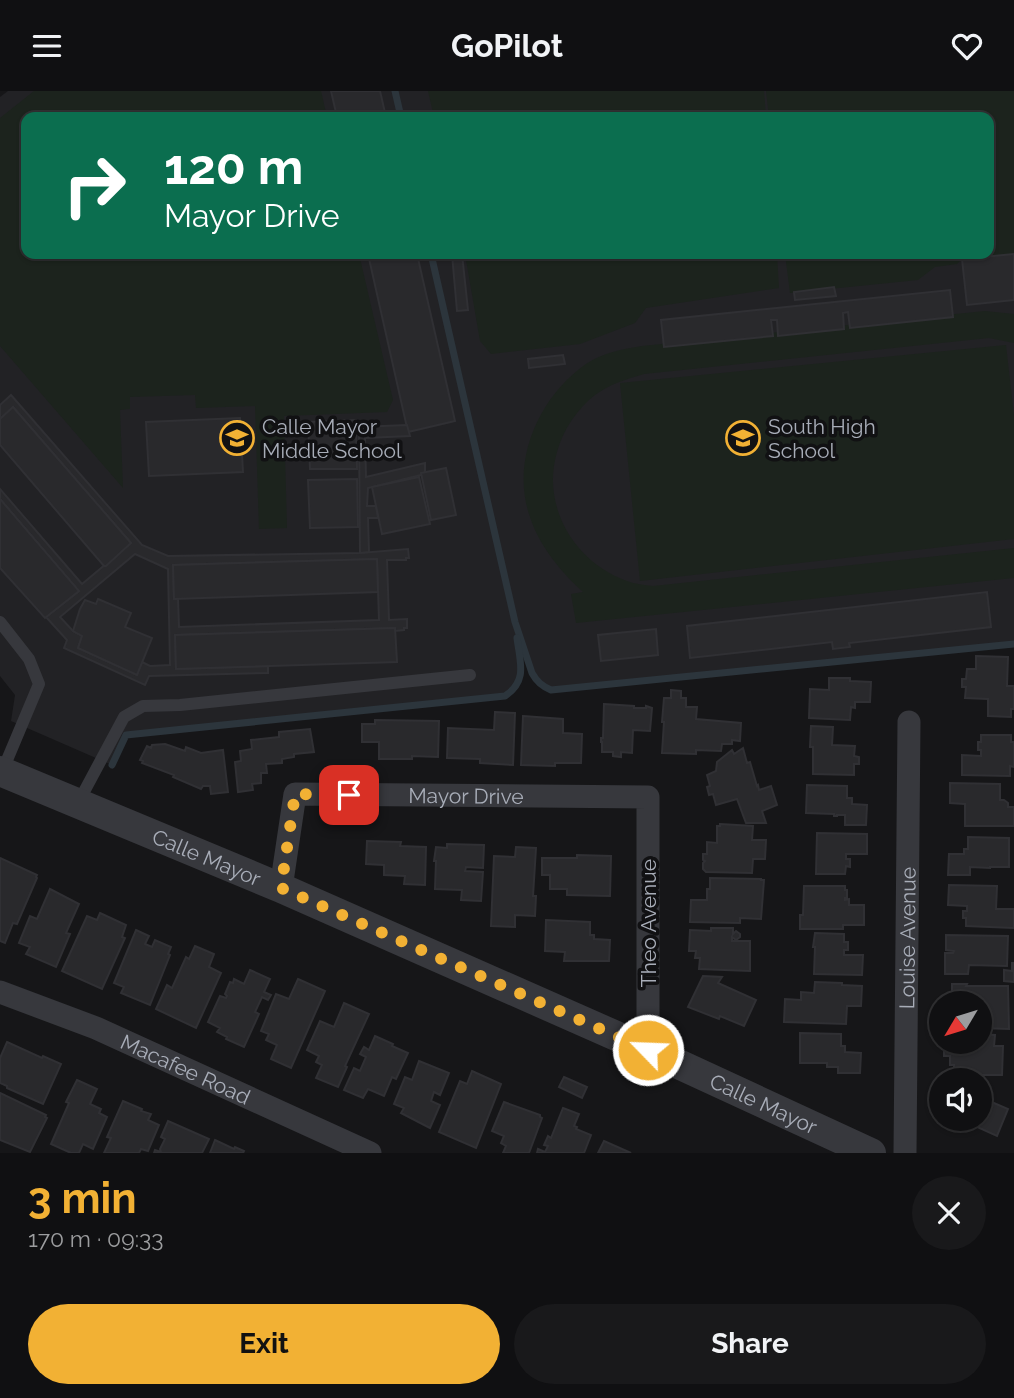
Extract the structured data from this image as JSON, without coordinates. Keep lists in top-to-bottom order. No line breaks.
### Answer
{"streets":{"street":["Mayor Drive","Calle Mayor","Theo Avenue","Louise Avenue","Macafee Road"]},"crossings":[["Mayor Drive","Calle Mayor"],["Mayor Drive","Theo Avenue"],["Calle Mayor","Theo Avenue"]],"places":{"school or university":["Calle Mayor Middle School","South High School"]},"north":"bottom left","page":{"header":"GoPilot","turn":["120 m","Mayor Drive"],"heading":["3 min","170 m · 09:33"],"buttons":["Exit","Share"]}}
